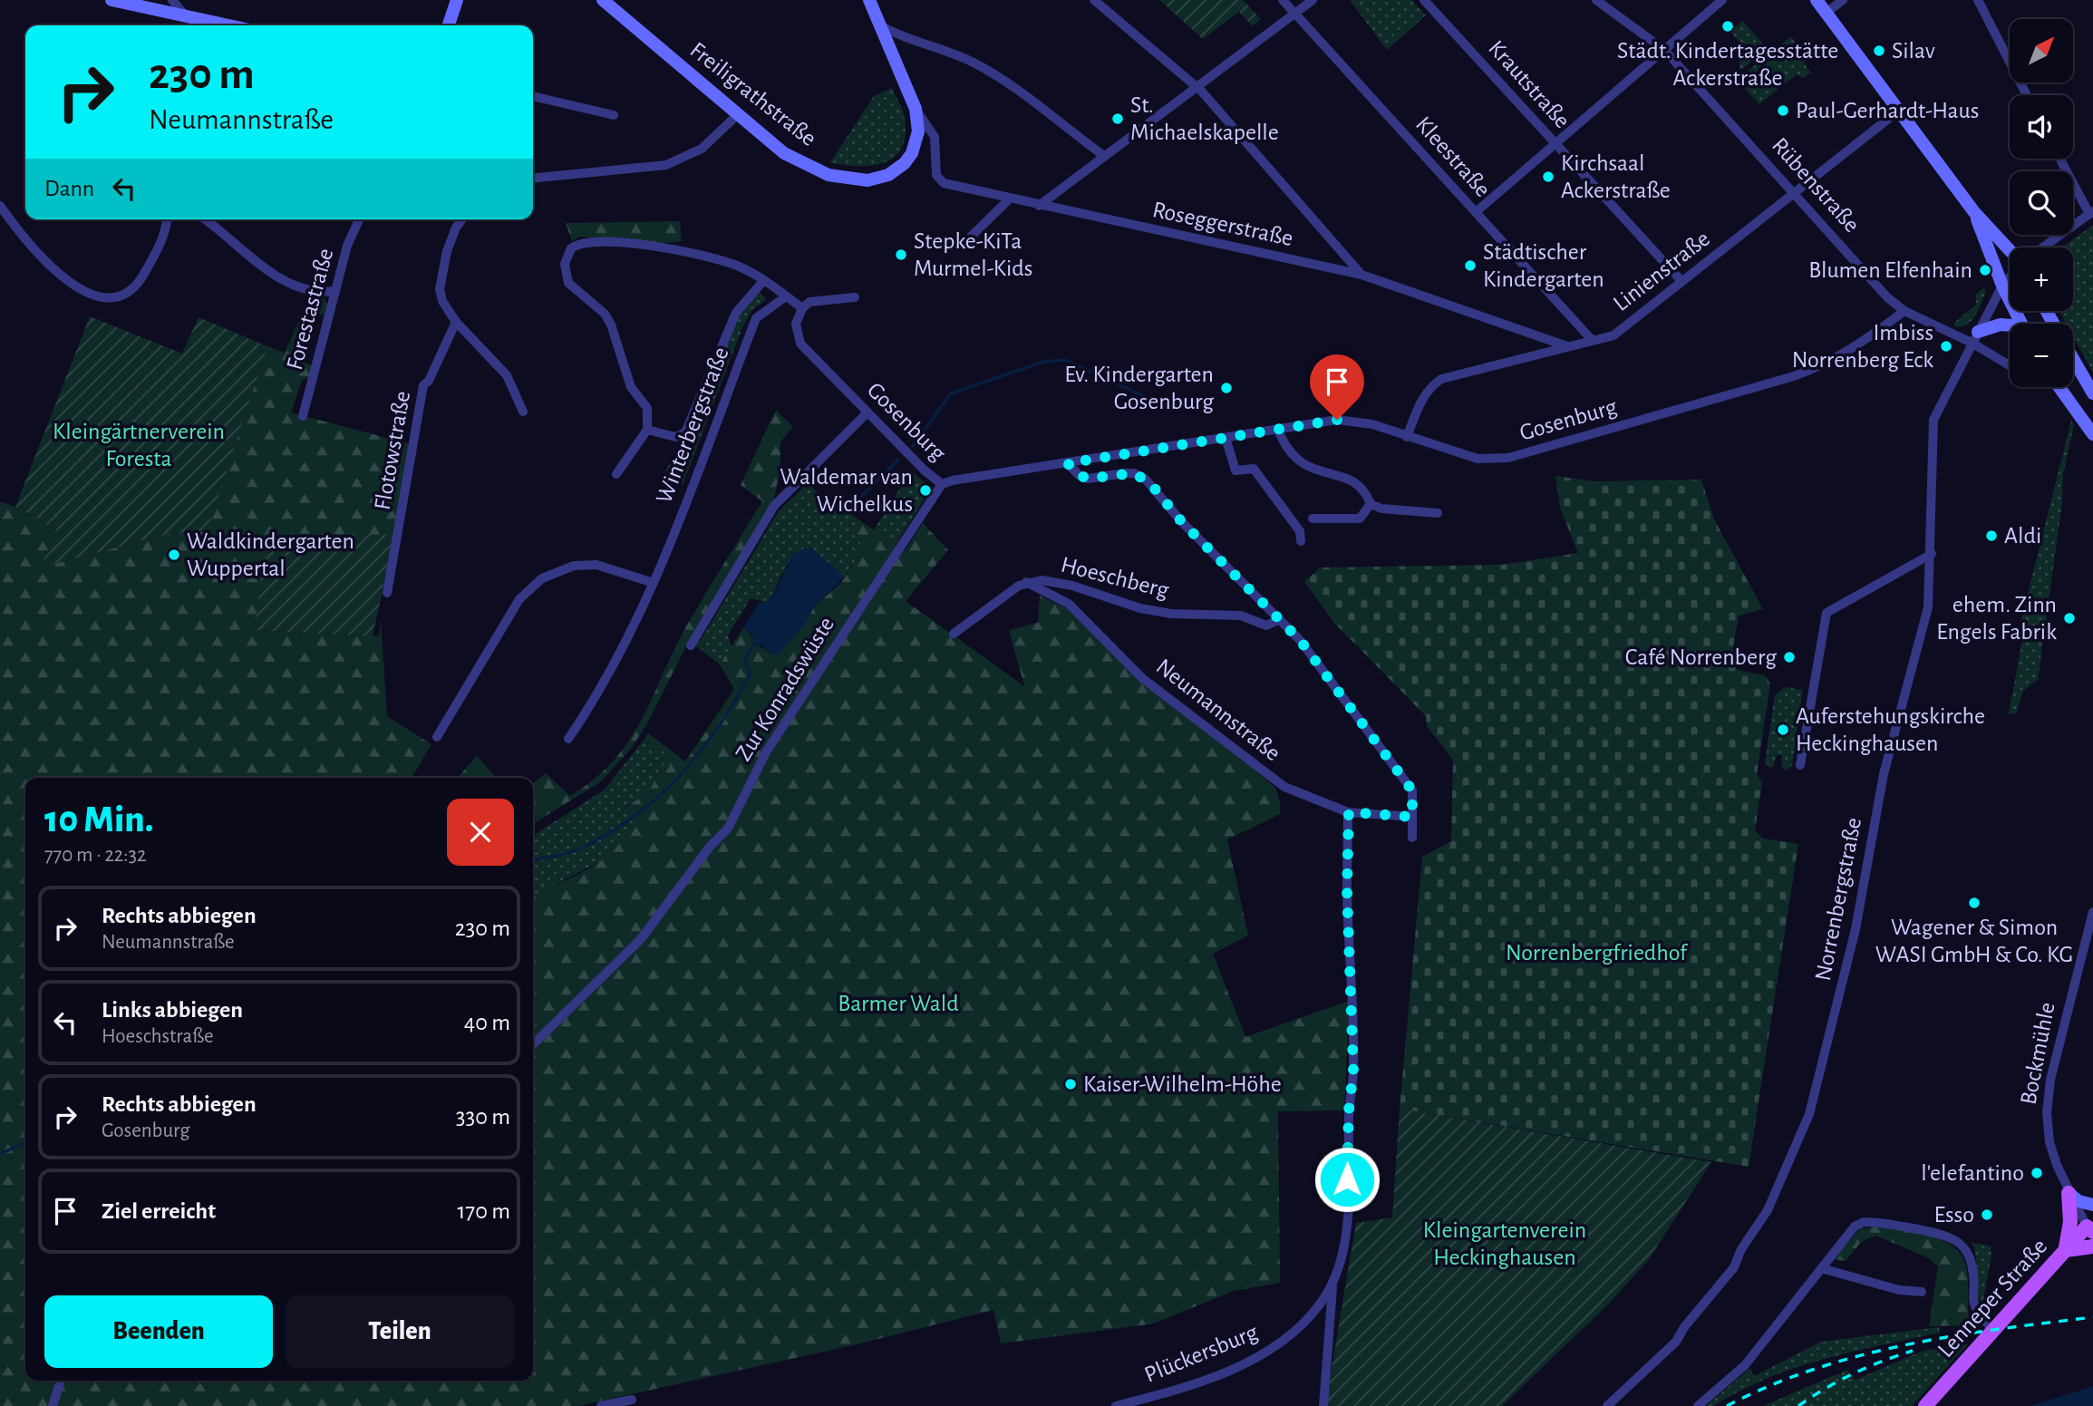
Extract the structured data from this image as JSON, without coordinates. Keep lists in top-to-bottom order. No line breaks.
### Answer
{"streets":{"main road":["Lenneper Straße"],"street":["Krautstraße","Freiligrathstraße","Kleestraße","Rübenstraße","Roseggerstraße","Linienstraße","Forestastraße","Gosenburg","Winterbergstraße","Flotowstraße","Hoeschberg","Zur Konradswüste","Neumannstraße","Norrenbergstraße","Bockmühle","Plückersburg"]},"crossings":[["Krautstraße","Linienstraße"],["Freiligrathstraße","Roseggerstraße"],["Kleestraße","Linienstraße"],["Rübenstraße","Linienstraße"],["Rübenstraße","Gosenburg"],["Rübenstraße","Norrenbergstraße"],["Roseggerstraße","Linienstraße"],["Linienstraße","Gosenburg"],["Gosenburg","Zur Konradswüste"],["Hoeschberg","Neumannstraße"],["Neumannstraße","Plückersburg"],["Bockmühle","Lenneper Straße"]],"parks":["Kleingärtnerverein Foresta","Norrenbergfriedhof","Barmer Wald","Kleingartenverein Heckinghausen"],"places":["Städt. Kindertagesstätte Ackerstraße","Silav","Paul-Gerhardt-Haus","St. Michaelskapelle","Kirchsaal Ackerstraße","Stepke-KiTa Murmel-Kids","Städtischer Kindergarten","Blumen Elfenhain","Imbiss Norrenberg Eck","Ev. Kindergarten Gosenburg","Waldemar van Wichelkus","Aldi","Waldkindergarten Wuppertal","ehem. Zinn Engels Fabrik","Café Norrenberg","Auferstehungskirche Heckinghausen","Wagener & Simon WASI GmbH & Co. KG","Kaiser-Wilhelm-Höhe","l'elefantino","Esso"],"north":"top right","page":{"map_buttons":["+","−"],"turn":["230 m","Neumannstraße"],"then":"Dann","heading":["10 Min.","770 m · 22:32"],"list":[{"name":"Rechts abbiegen","note":"Neumannstraße","value":"230 m"},{"name":"Links abbiegen","note":"Hoeschstraße","value":"40 m"},{"name":"Rechts abbiegen","note":"Gosenburg","value":"330 m"},{"name":"Ziel erreicht","value":"170 m"}],"buttons":["Beenden","Teilen"]}}
